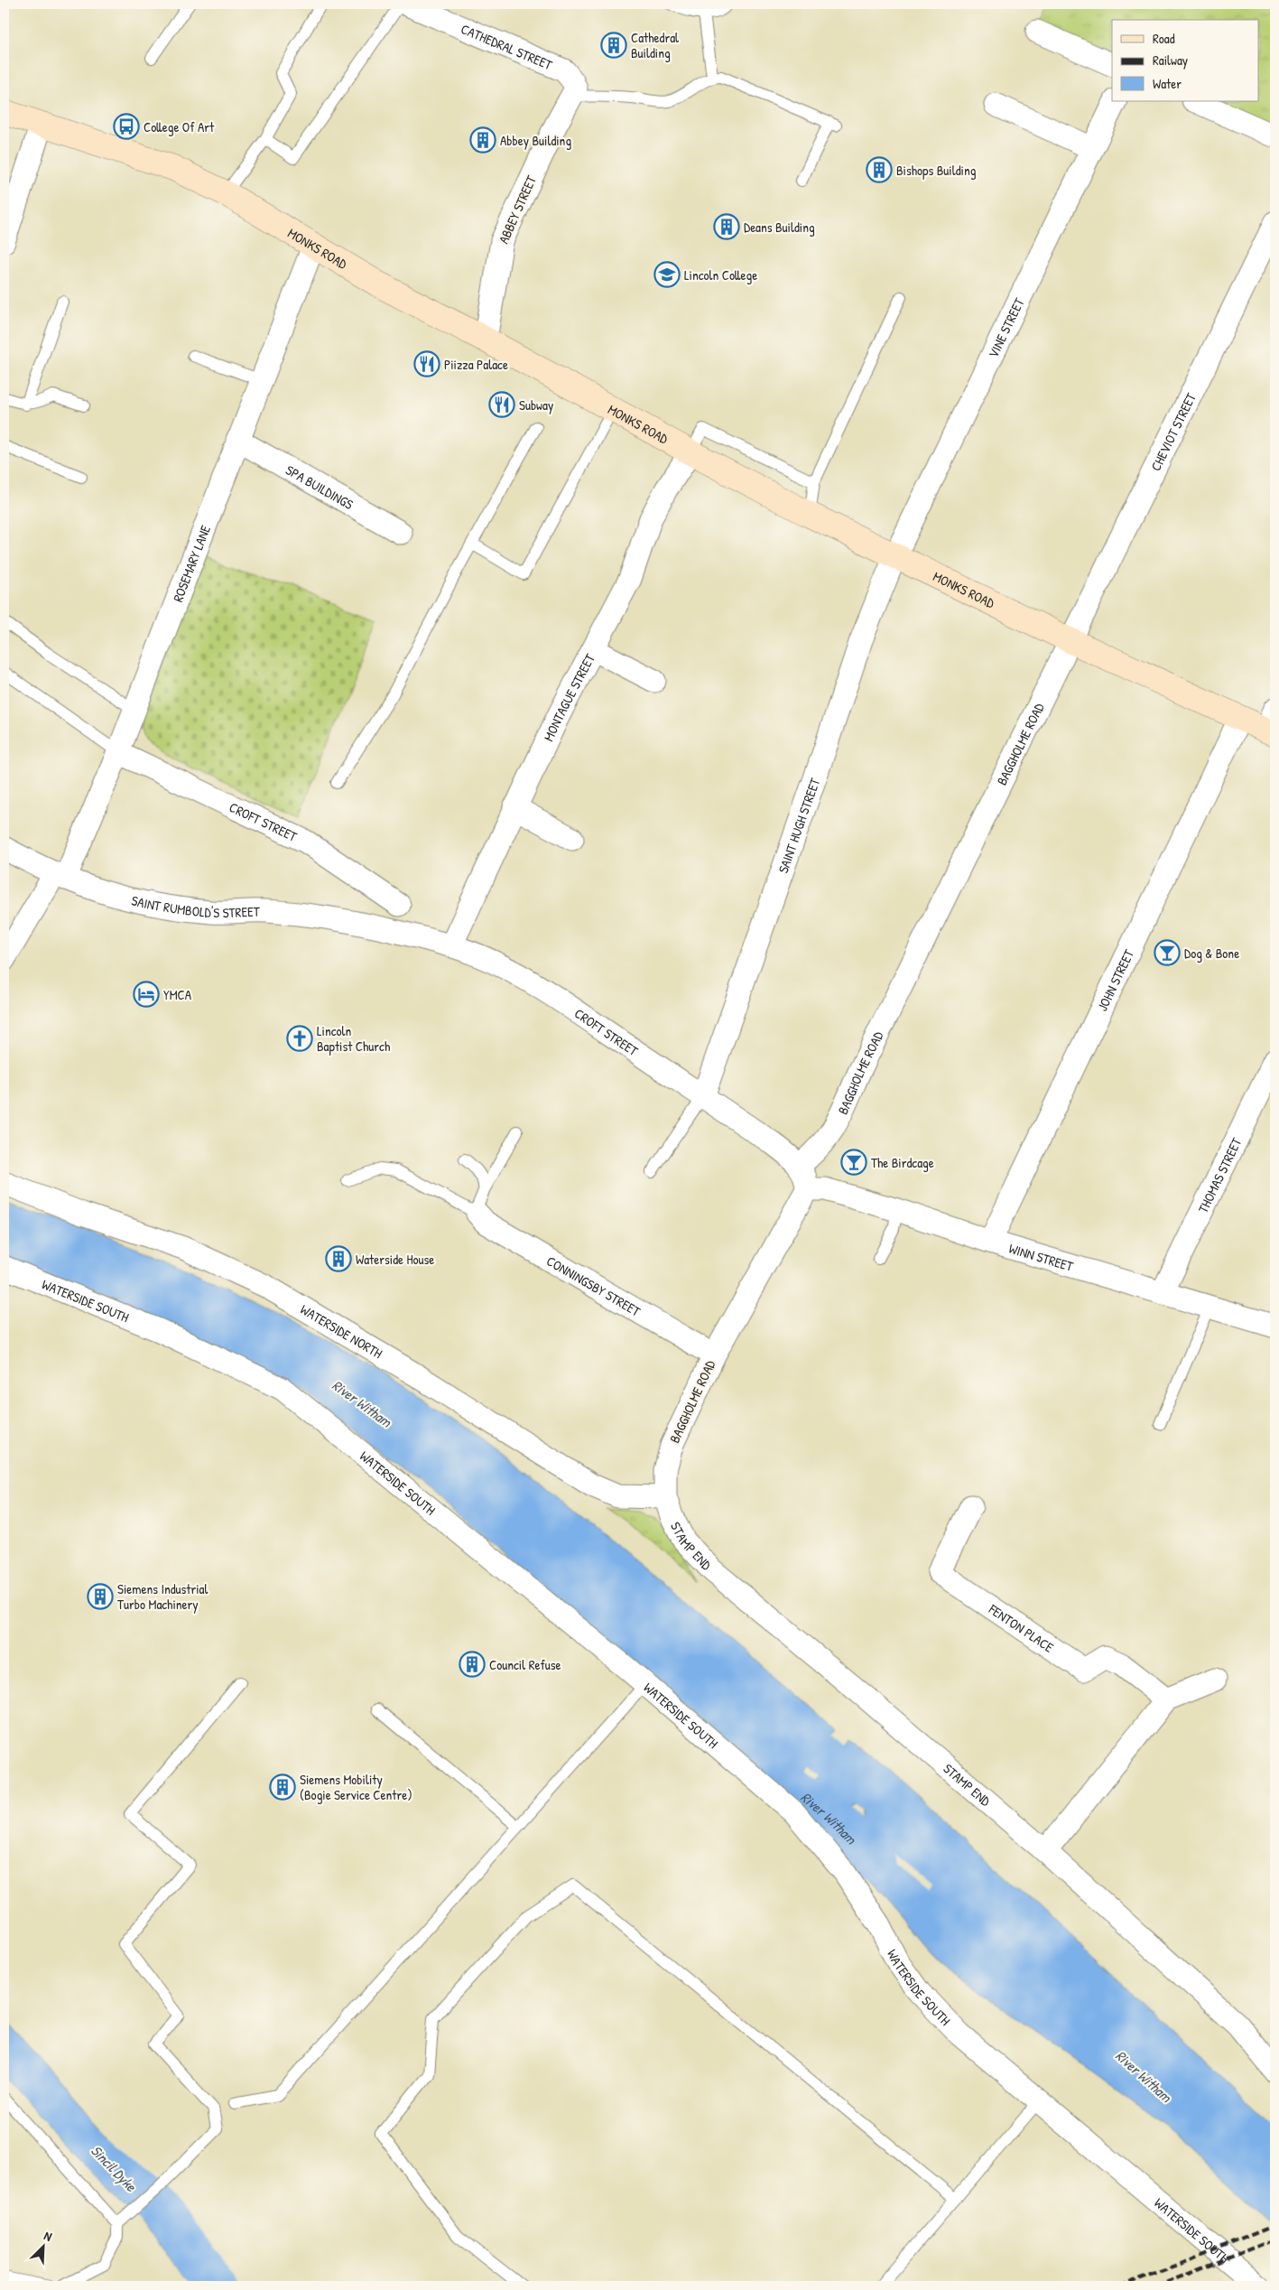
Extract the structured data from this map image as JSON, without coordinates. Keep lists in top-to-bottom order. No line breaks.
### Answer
{"streets":{"main road":["MONKS ROAD"],"street":["CATHEDRAL STREET","ABBEY STREET","VINE STREET","CHEVIOT STREET","SPA BUILDINGS","ROSEMARY LANE","MONTAGUE STREET","BAGGHOLME ROAD","CROFT STREET","SAINT HUGH STREET","SAINT RUMBOLD'S STREET","JOHN STREET","THOMAS STREET","WINN STREET","CONNINGSBY STREET","WATERSIDE SOUTH","WATERSIDE NORTH","STAMP END","FENTON PLACE"]},"crossings":[["CATHEDRAL STREET","ABBEY STREET"],["ABBEY STREET","MONKS ROAD"],["MONKS ROAD","VINE STREET"],["MONKS ROAD","CHEVIOT STREET"],["MONKS ROAD","ROSEMARY LANE"],["MONKS ROAD","MONTAGUE STREET"],["MONKS ROAD","BAGGHOLME ROAD"],["MONKS ROAD","SAINT HUGH STREET"],["MONKS ROAD","JOHN STREET"],["VINE STREET","SAINT HUGH STREET"],["CHEVIOT STREET","BAGGHOLME ROAD"],["SPA BUILDINGS","ROSEMARY LANE"],["ROSEMARY LANE","CROFT STREET"],["ROSEMARY LANE","SAINT RUMBOLD'S STREET"],["MONTAGUE STREET","CROFT STREET"],["BAGGHOLME ROAD","CROFT STREET"],["BAGGHOLME ROAD","WINN STREET"],["BAGGHOLME ROAD","CONNINGSBY STREET"],["BAGGHOLME ROAD","WATERSIDE NORTH"],["BAGGHOLME ROAD","STAMP END"],["CROFT STREET","SAINT HUGH STREET"],["CROFT STREET","SAINT RUMBOLD'S STREET"],["JOHN STREET","WINN STREET"],["THOMAS STREET","WINN STREET"],["WATERSIDE NORTH","STAMP END"]],"water":["River Witham","Sincil Dyke"],"places":{"building":["Cathedral Building","Abbey Building","Bishops Building","Deans Building","Waterside House","Siemens Industrial Turbo Machinery","Council Refuse","Siemens Mobility (Bogie Service Centre)"],"bus stop":["College Of Art"],"school or university":["Lincoln College"],"restaurant":["Piizza Palace","Subway"],"bar":["Dog & Bone","The Birdcage"],"hotel":["YMCA"],"church":["Lincoln Baptist Church"]},"legend":["Road","Railway","Water"],"north":"top right"}
